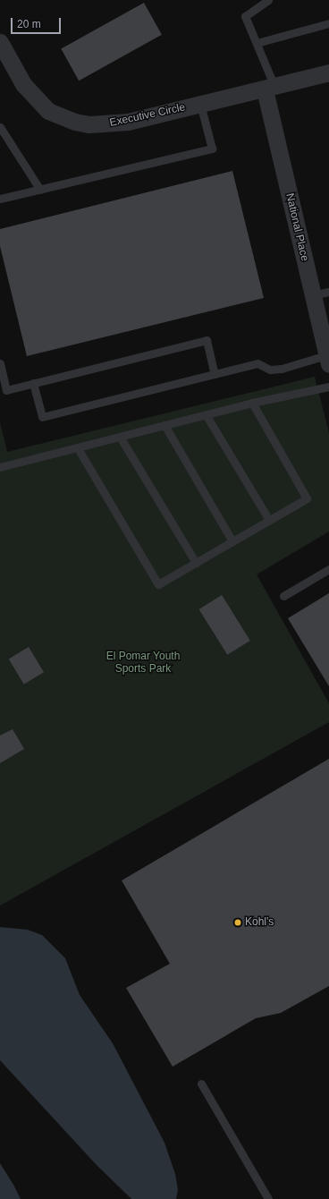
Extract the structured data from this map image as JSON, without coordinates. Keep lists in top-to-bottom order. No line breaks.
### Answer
{"streets":{"street":["Executive Circle","National Place"]},"crossings":[["Executive Circle","National Place"]],"parks":["El Pomar Youth Sports Park"],"places":["Kohl's"],"scale_bar":"20 m"}
